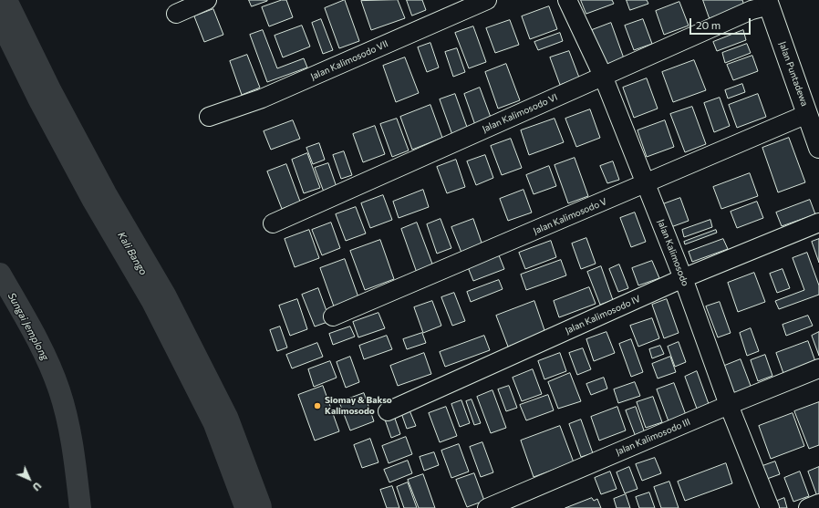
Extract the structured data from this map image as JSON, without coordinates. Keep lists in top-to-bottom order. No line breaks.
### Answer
{"streets":{"street":["Jalan Kalimosodo VII","Jalan Puntadewa","Jalan Kalimosodo VI","Jalan Kalimosodo V","Jalan Kalimosodo","Jalan Kalimosodo IV","Jalan Kalimosodo III"]},"crossings":[["Jalan Puntadewa","Jalan Kalimosodo VI"],["Jalan Puntadewa","Jalan Kalimosodo V"],["Jalan Kalimosodo VI","Jalan Kalimosodo"],["Jalan Kalimosodo V","Jalan Kalimosodo"],["Jalan Kalimosodo","Jalan Kalimosodo IV"],["Jalan Kalimosodo","Jalan Kalimosodo III"]],"water":["Kali Bango","Sungai Jemplong"],"places":["Siomay & Bakso Kalimosodo"],"scale_bar":"20 m","north":"bottom right"}
